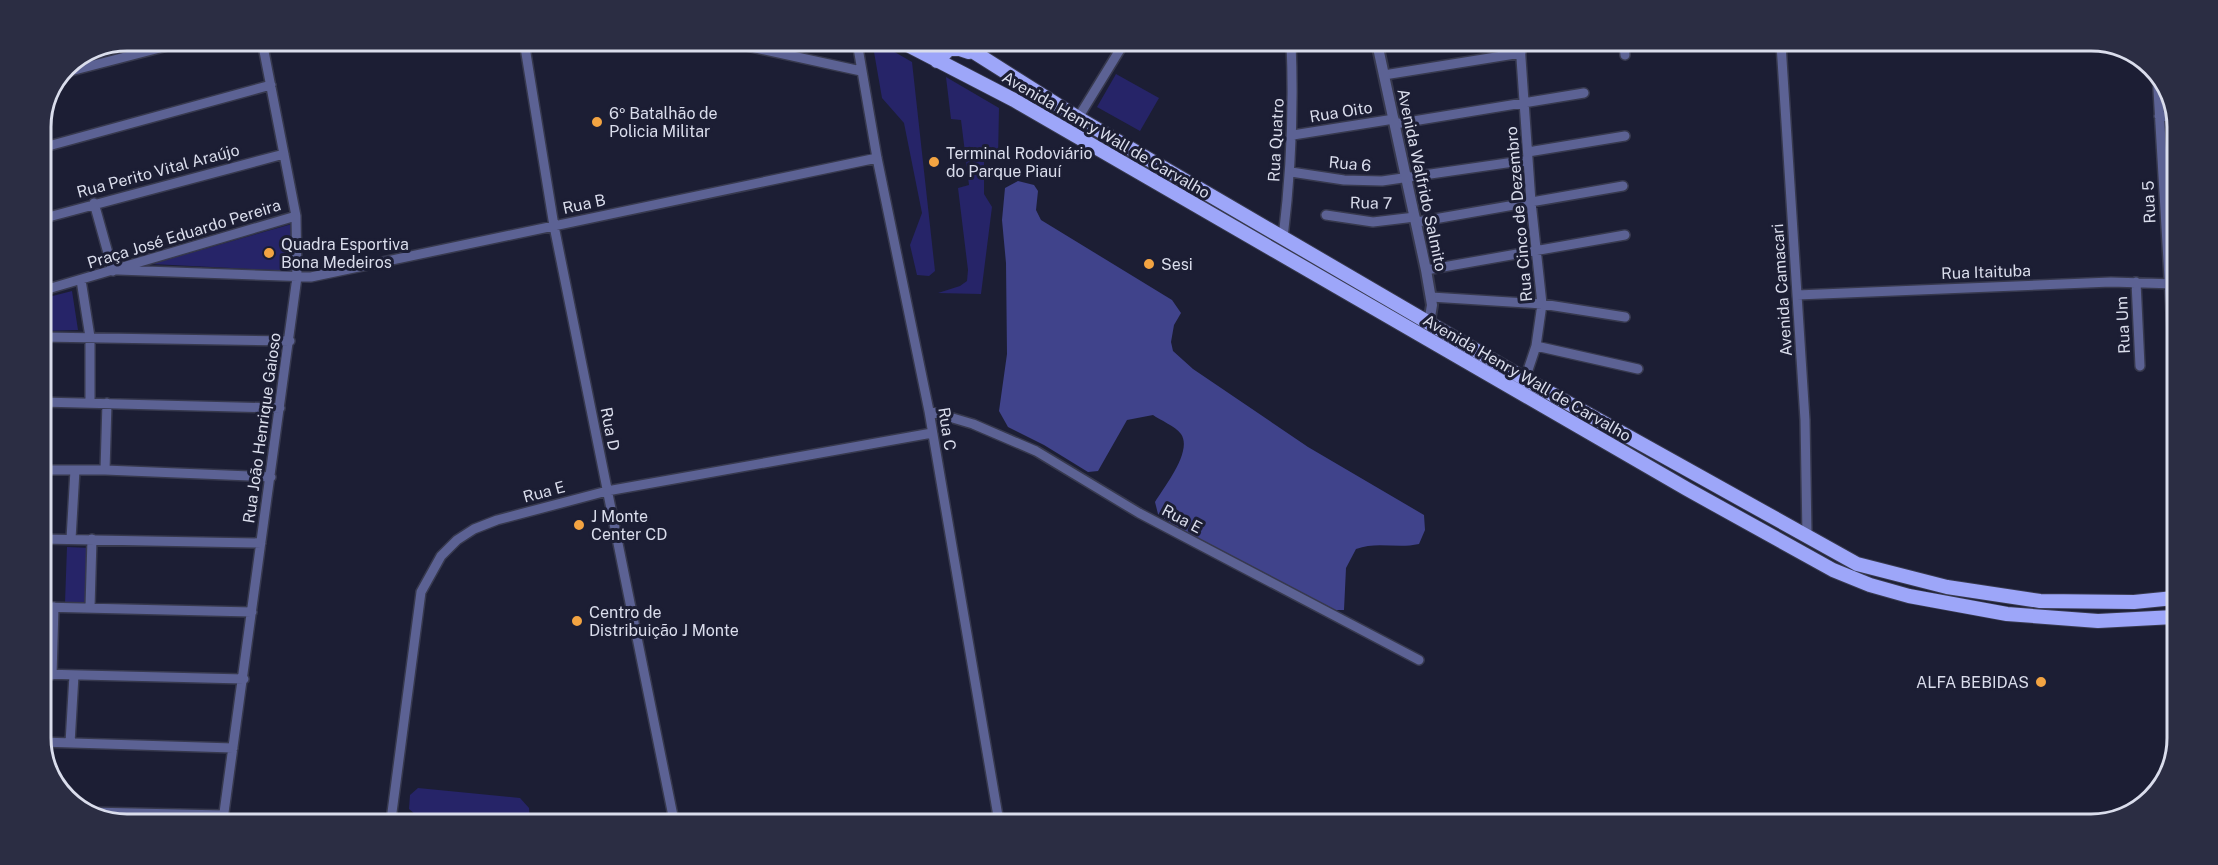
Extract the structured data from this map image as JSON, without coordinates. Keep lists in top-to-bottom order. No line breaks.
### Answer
{"streets":{"main road":["Avenida Henry Wall de Carvalho"],"street":["Rua Oito","Rua Quatro","Rua 6","Rua Perito Vital Araújo","Avenida Walfrido Salmito","Rua 5","Rua 7","Rua B","Rua Cinco de Dezembro","Praça José Eduardo Pereira","Rua Itaituba","Avenida Camacari","Rua Um","Rua João Henrique Gaioso","Rua D","Rua C","Rua E"]},"crossings":[["Rua Oito","Rua Quatro"],["Rua Oito","Avenida Walfrido Salmito"],["Rua Oito","Rua Cinco de Dezembro"],["Avenida Henry Wall de Carvalho","Rua Quatro"],["Avenida Henry Wall de Carvalho","Avenida Walfrido Salmito"],["Avenida Henry Wall de Carvalho","Rua Cinco de Dezembro"],["Avenida Henry Wall de Carvalho","Avenida Camacari"],["Rua Quatro","Rua 6"],["Rua 6","Avenida Walfrido Salmito"],["Rua 6","Rua Cinco de Dezembro"],["Rua Perito Vital Araújo","Rua João Henrique Gaioso"],["Avenida Walfrido Salmito","Rua 7"],["Rua 7","Rua Cinco de Dezembro"],["Rua B","Praça José Eduardo Pereira"],["Rua B","Rua João Henrique Gaioso"],["Rua B","Rua D"],["Rua B","Rua C"],["Praça José Eduardo Pereira","Rua João Henrique Gaioso"],["Rua Itaituba","Avenida Camacari"],["Rua Itaituba","Rua Um"],["Rua D","Rua E"],["Rua C","Rua E"]],"places":["6º Batalhão de Policia Militar","Terminal Rodoviário do Parque Piauí","Quadra Esportiva Bona Medeiros","Sesi","J Monte Center CD","Centro de Distribuição J Monte","ALFA BEBIDAS"]}
